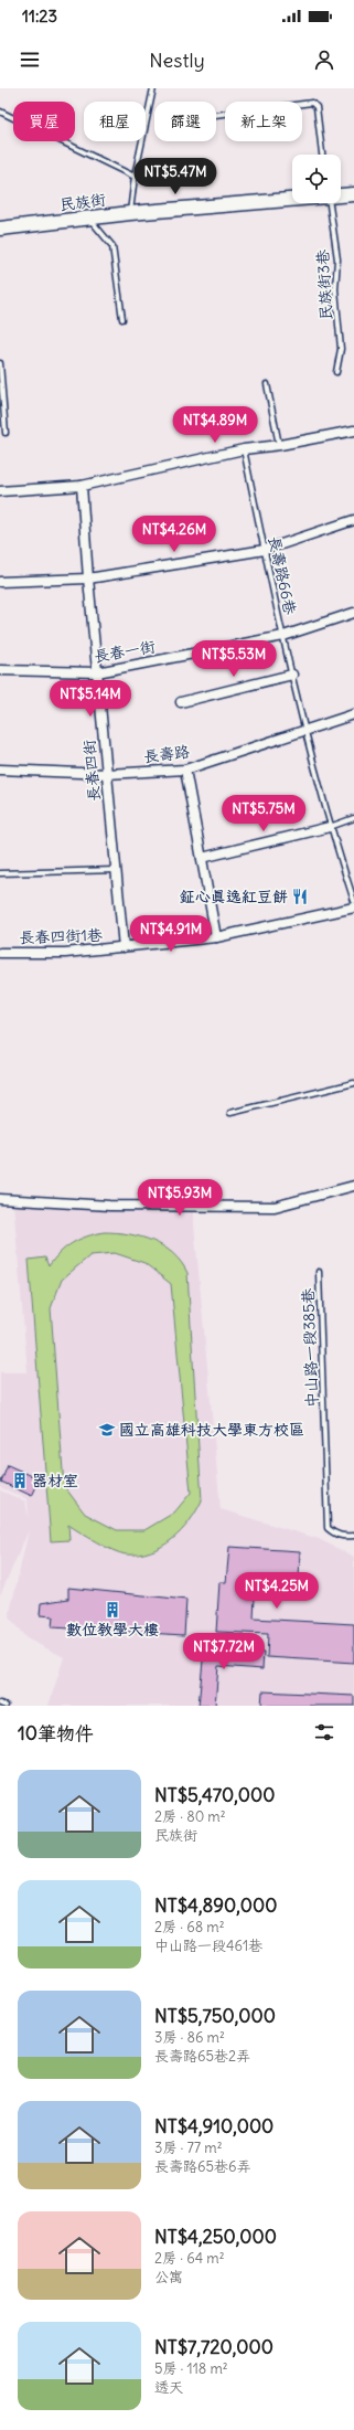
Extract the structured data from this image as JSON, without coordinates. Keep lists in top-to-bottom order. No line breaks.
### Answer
{"streets":{"street":["民族街","長春一街","長壽路","長春四街","長春四街1巷"],"lane":["民族街3巷","長壽路66巷","中山路一段385巷"]},"crossings":[["長壽路66巷","長春一街"],["長壽路66巷","長壽路"],["長春一街","長春四街"],["長壽路","長春四街"],["長春四街","長春四街1巷"]],"places":{"restaurant":["鉦心真逸紅豆餅"],"school or university":["國立高雄科技大學東方校區"],"building":["器材室","數位教學大樓"]},"page":{"status":"11:23","header":"Nestly","chip":["買屋","租屋","篩選","新上架"],"price":["NT$5.47M","NT$4.89M","NT$4.26M","NT$5.53M","NT$5.14M","NT$5.75M","NT$4.91M","NT$5.93M","NT$4.25M","NT$7.72M"],"heading":"10筆物件","list":[{"name":"NT$5,470,000","note":"2房 · 80 m² · 民族街"},{"name":"NT$4,890,000","note":"2房 · 68 m² · 中山路一段461巷"},{"name":"NT$5,750,000","note":"3房 · 86 m² · 長壽路65巷2弄"},{"name":"NT$4,910,000","note":"3房 · 77 m² · 長壽路65巷6弄"},{"name":"NT$4,250,000","note":"2房 · 64 m² · 公寓"},{"name":"NT$7,720,000","note":"5房 · 118 m² · 透天"}]}}
